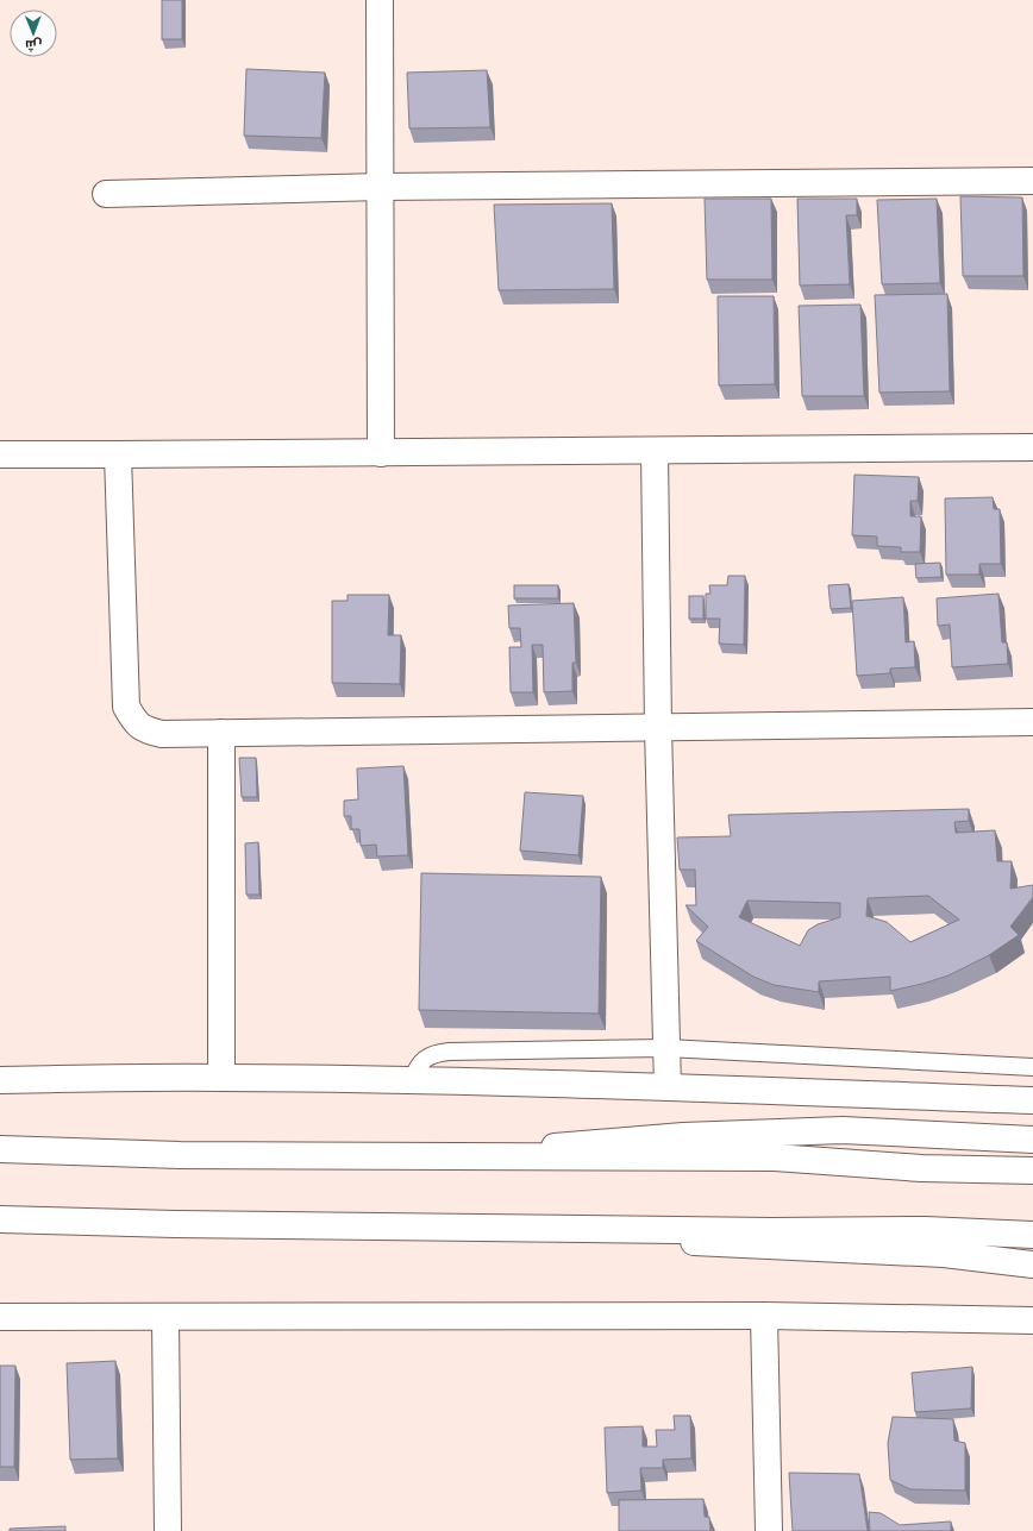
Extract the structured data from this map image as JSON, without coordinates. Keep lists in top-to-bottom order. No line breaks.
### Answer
{"north":"bottom"}
